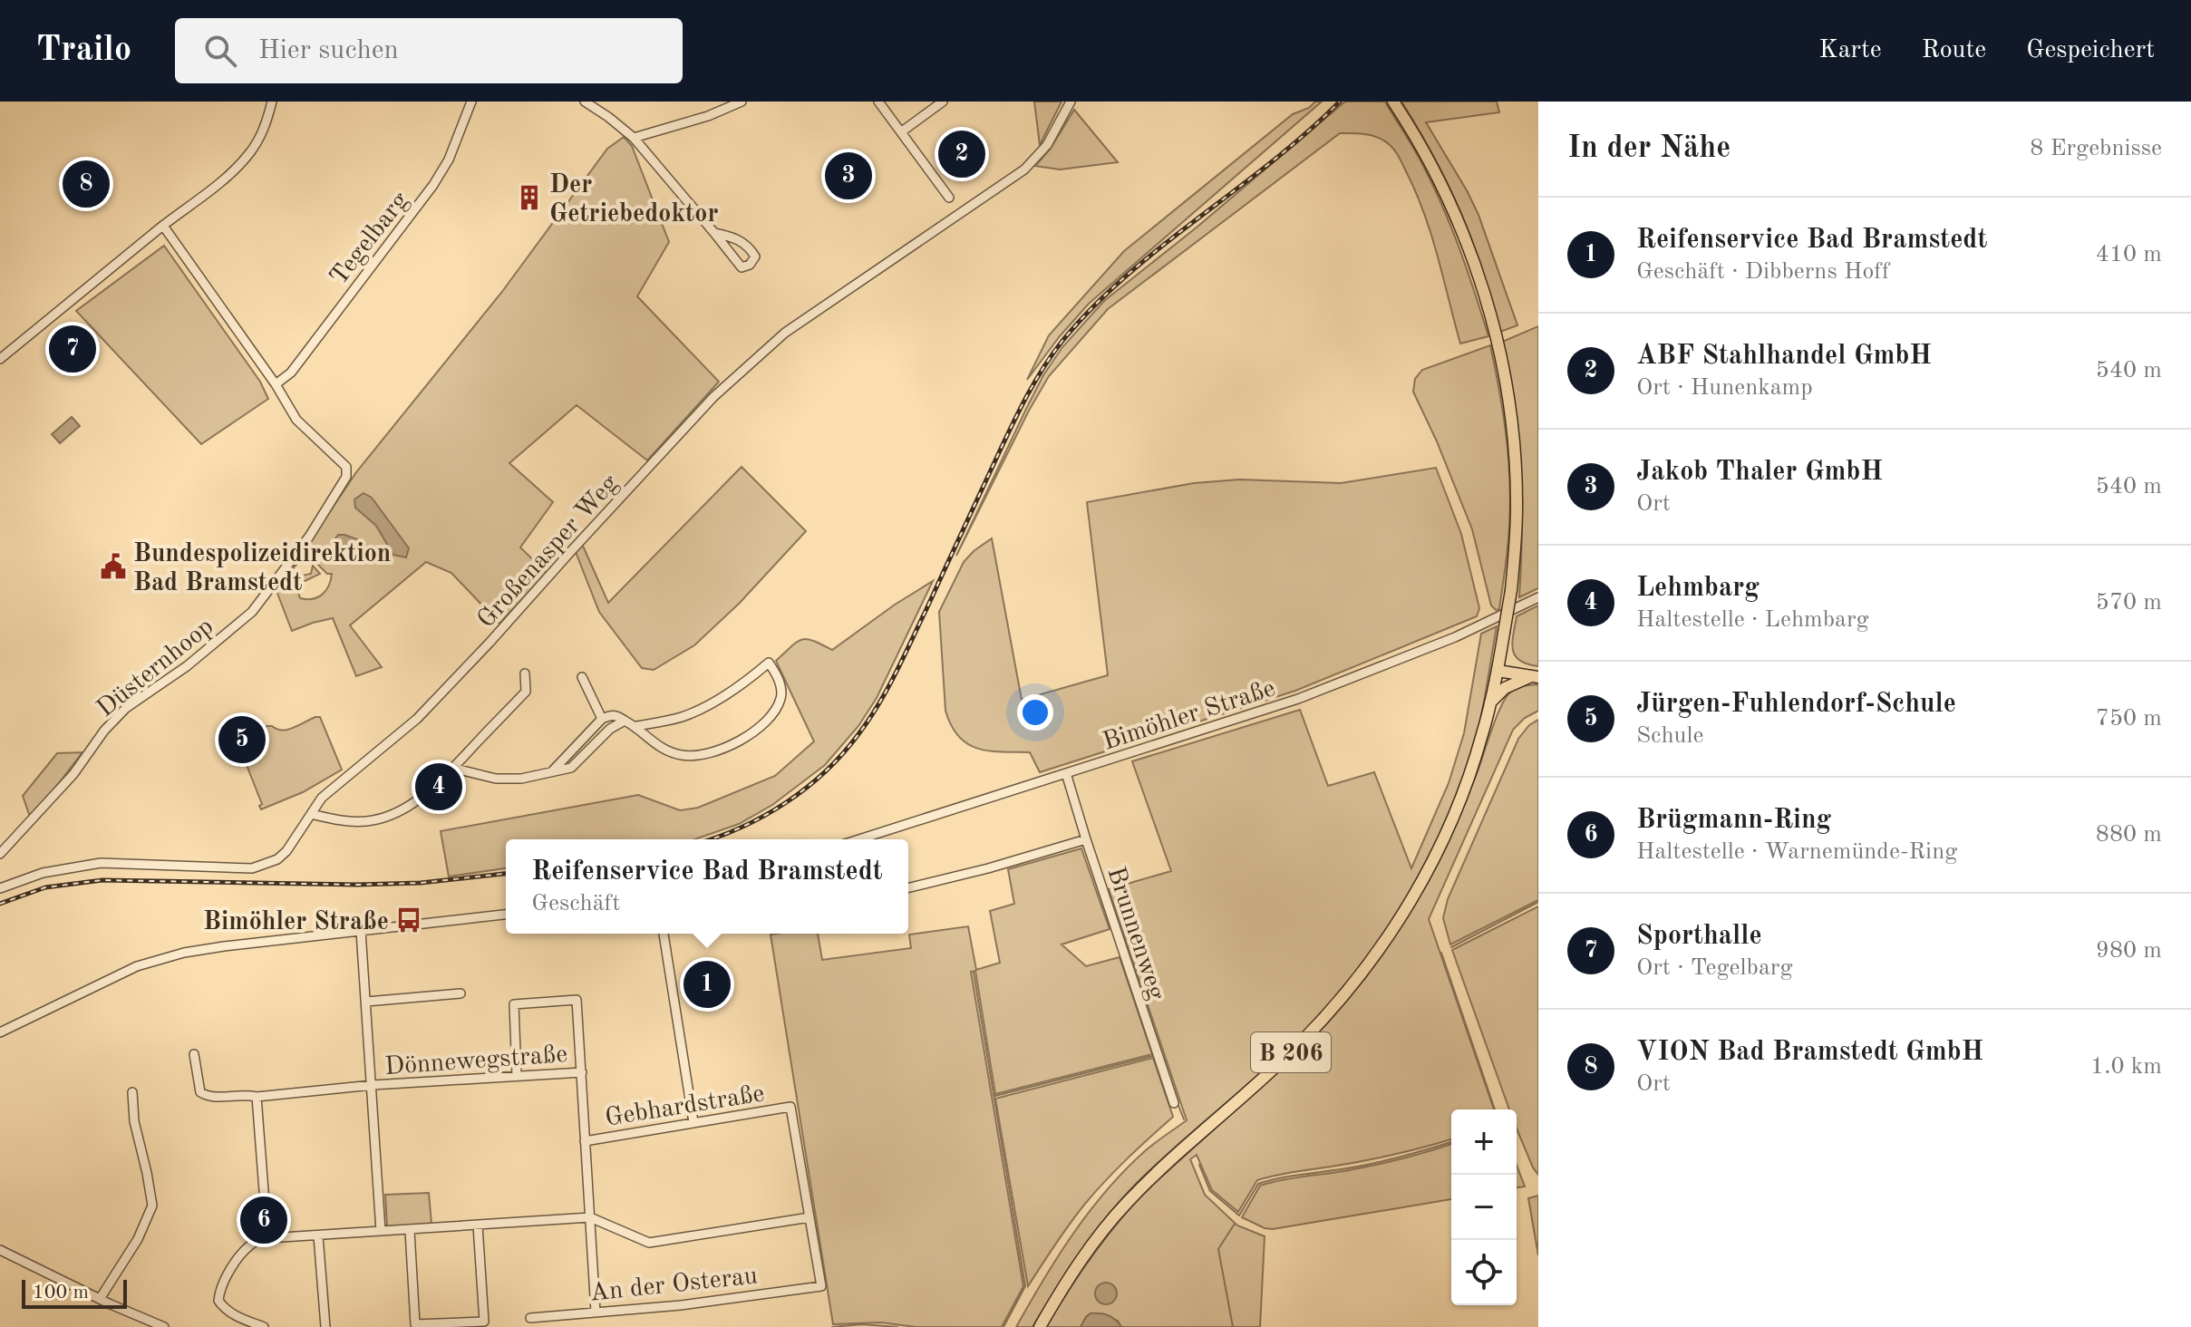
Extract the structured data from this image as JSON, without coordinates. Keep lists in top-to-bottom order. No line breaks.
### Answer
{"streets":{"main road":["B 206"],"street":["Tegelbarg","Großenasper Weg","Düsternhoop","Bimöhler Straße","Brunnenweg","Dönnewegstraße","Gebhardstraße","An der Osterau"]},"crossings":[["Tegelbarg","Düsternhoop"],["Bimöhler Straße","Brunnenweg"],["Gebhardstraße","An der Osterau"]],"places":{"building":["Der Getriebedoktor"],"public building":["Bundespolizeidirektion Bad Bramstedt"],"bus stop":["Bimöhler Straße"]},"scale_bar":"100 m","page":{"header":"Trailo","search":"Hier suchen","nav":["Karte","Route","Gespeichert"],"heading":["In der Nähe","8 Ergebnisse"],"pins":["2","3","8","7","5","4","1","6"],"list":[{"mark":"1","name":"Reifenservice Bad Bramstedt","note":"Geschäft · Dibberns Hoff","value":"410 m"},{"mark":"2","name":"ABF Stahlhandel GmbH","note":"Ort · Hunenkamp","value":"540 m"},{"mark":"3","name":"Jakob Thaler GmbH","note":"Ort","value":"540 m"},{"mark":"4","name":"Lehmbarg","note":"Haltestelle · Lehmbarg","value":"570 m"},{"mark":"5","name":"Jürgen-Fuhlendorf-Schule","note":"Schule","value":"750 m"},{"mark":"6","name":"Brügmann-Ring","note":"Haltestelle · Warnemünde-Ring","value":"880 m"},{"mark":"7","name":"Sporthalle","note":"Ort · Tegelbarg","value":"980 m"},{"mark":"8","name":"VION Bad Bramstedt GmbH","note":"Ort","value":"1.0 km"}],"popup":["Reifenservice Bad Bramstedt","Geschäft"],"map_buttons":["+","−"],"scale":"100 m"}}
